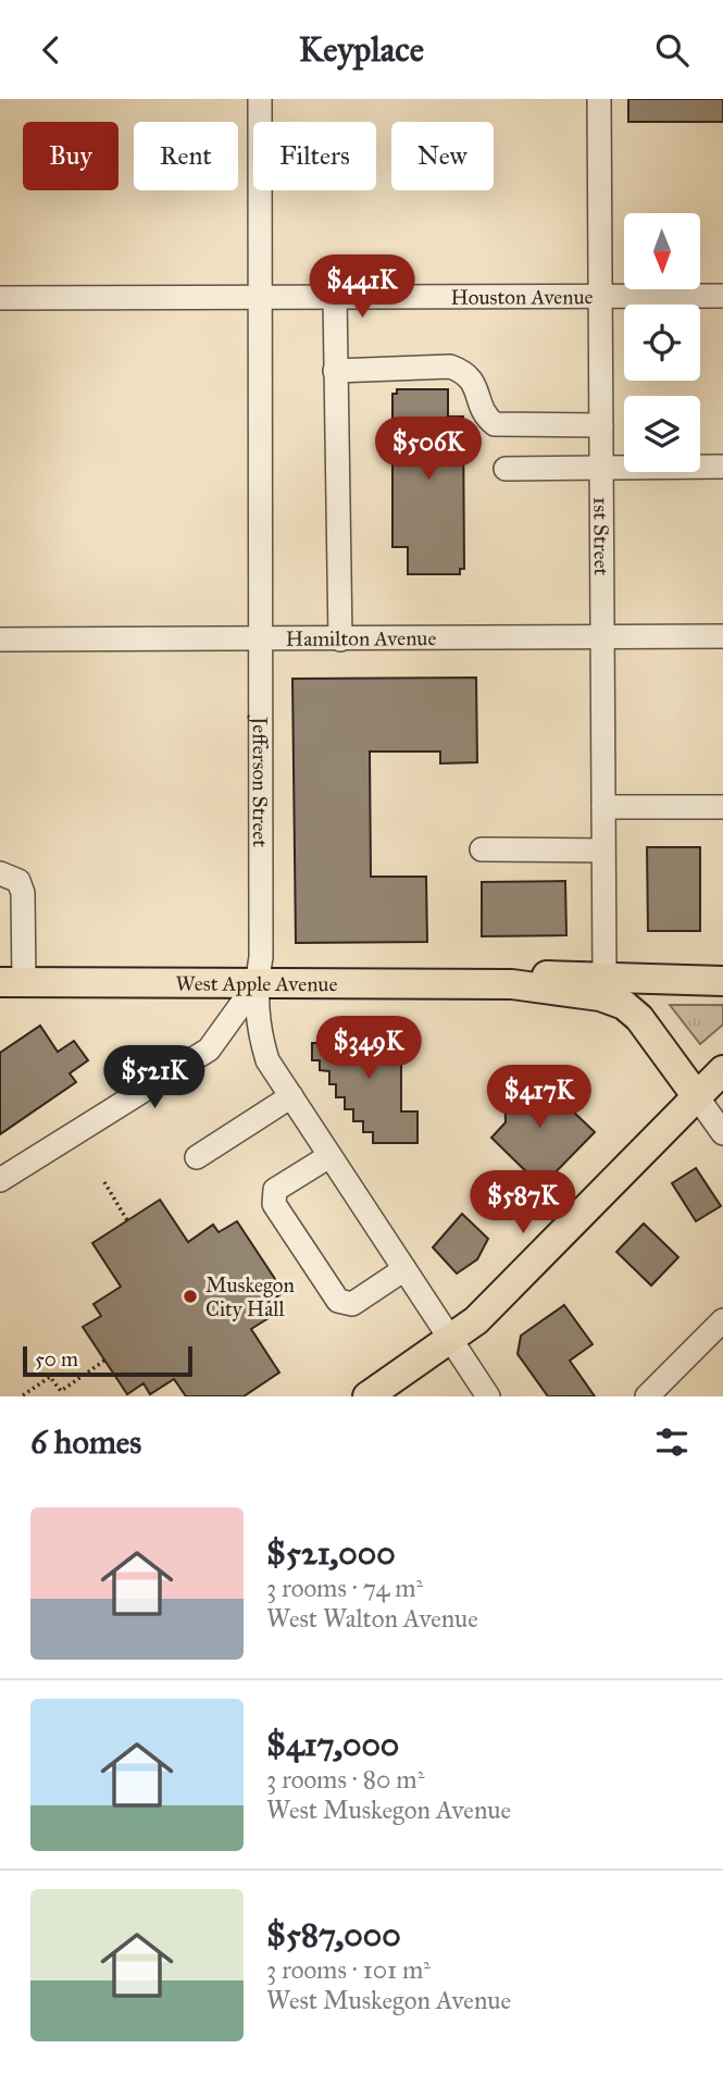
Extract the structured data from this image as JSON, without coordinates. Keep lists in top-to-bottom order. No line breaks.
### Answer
{"streets":{"main road":["West Apple Avenue"],"street":["Houston Avenue","1st Street","Hamilton Avenue","Jefferson Street"]},"crossings":[["Houston Avenue","1st Street"],["Houston Avenue","Jefferson Street"],["1st Street","Hamilton Avenue"],["1st Street","West Apple Avenue"],["Hamilton Avenue","Jefferson Street"],["Jefferson Street","West Apple Avenue"]],"places":["Muskegon City Hall"],"scale_bar":"50 m","north":"bottom","page":{"header":"Keyplace","chip":["Buy","Rent","Filters","New"],"price":["$441K","$506K","$349K","$521K","$417K","$587K"],"scale":"50 m","heading":"6 homes","list":[{"name":"$521,000","note":"3 rooms · 74 m² · West Walton Avenue"},{"name":"$417,000","note":"3 rooms · 80 m² · West Muskegon Avenue"},{"name":"$587,000","note":"3 rooms · 101 m² · West Muskegon Avenue"}]}}
